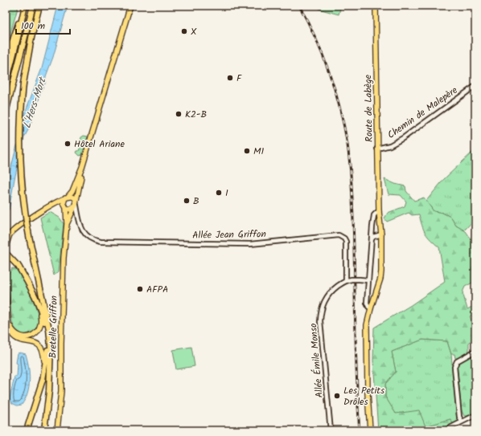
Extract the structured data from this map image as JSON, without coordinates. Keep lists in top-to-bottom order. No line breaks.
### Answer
{"streets":{"main road":["Route de Labège","Bretelle Griffon"],"street":["Chemin de Malepère","Allée Jean Griffon","Allée Émile Monso"]},"crossings":[["Route de Labège","Chemin de Malepère"],["Allée Jean Griffon","Bretelle Griffon"],["Allée Jean Griffon","Allée Émile Monso"]],"water":["L'Hers-Mort"],"places":["X","F","K2-B","Hôtel Ariane","M1","I","B","AFPA","Les Petits Drôles"],"scale_bar":"100 m"}
